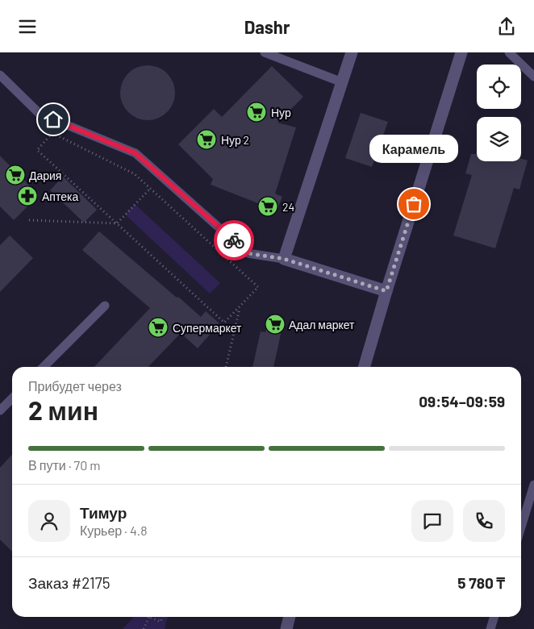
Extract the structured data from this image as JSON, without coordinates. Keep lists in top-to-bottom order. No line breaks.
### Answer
{"places":{"supermarket":["Нур","Нур 2","Дария","24","Адал маркет","Супермаркет"],"pharmacy":["Аптека"],"other":["Карамель"]},"page":{"header":"Dashr","bubble":"Карамель","heading":["2 мин","Прибудет через","09:54–09:59"],"panel":["Тимур","Курьер · 4.8","Заказ #2175","5 780 ₸"],"bar":"В пути · 70 m"}}
